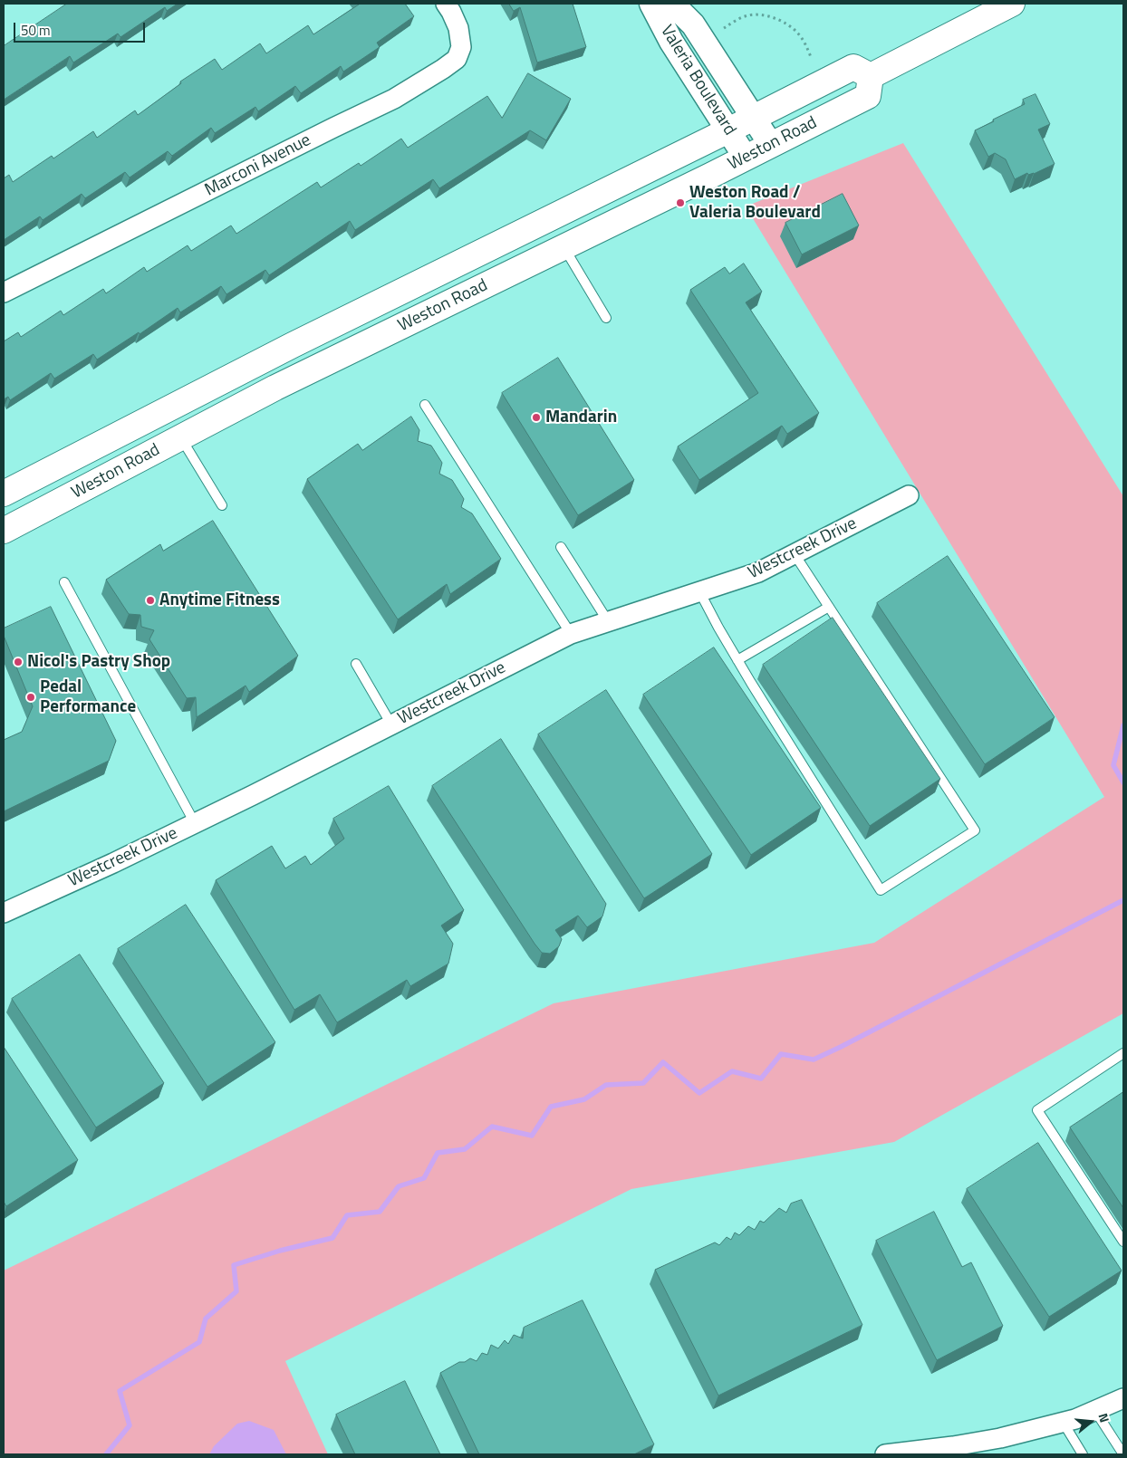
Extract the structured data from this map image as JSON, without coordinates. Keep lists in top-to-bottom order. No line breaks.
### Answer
{"streets":{"main road":["Weston Road"],"street":["Valeria Boulevard","Marconi Avenue","Westcreek Drive"]},"crossings":[["Valeria Boulevard","Weston Road"]],"places":["Weston Road / Valeria Boulevard","Mandarin","Anytime Fitness","Nicol's Pastry Shop","Pedal Performance"],"scale_bar":"50 m","north":"right"}
